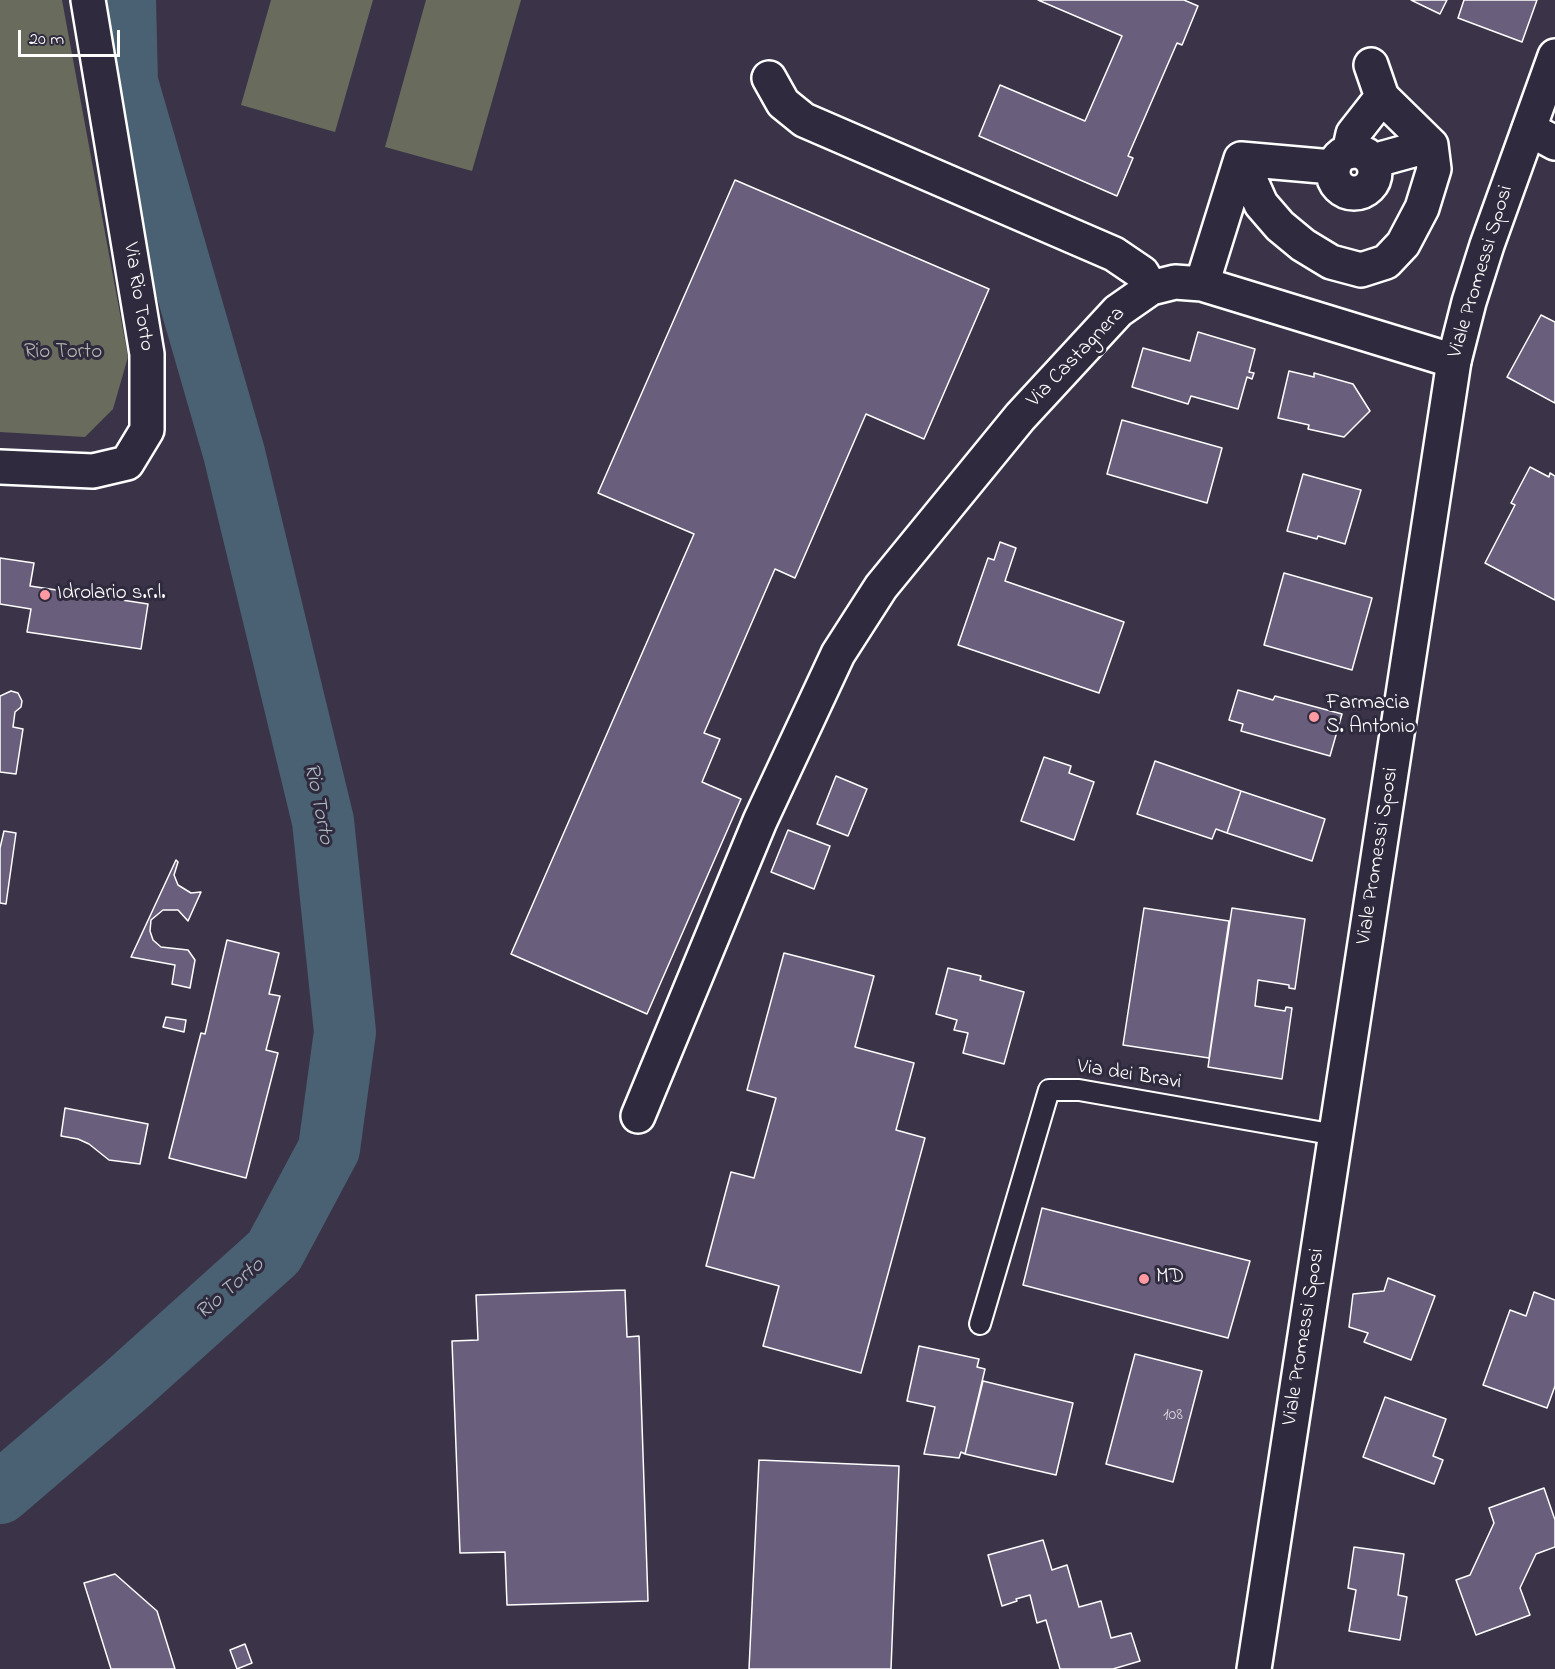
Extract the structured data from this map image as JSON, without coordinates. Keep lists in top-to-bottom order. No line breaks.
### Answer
{"streets":{"street":["Viale Promessi Sposi","Via Rio Torto","Via Castagnera"],"lane":["Via dei Bravi"]},"crossings":[["Viale Promessi Sposi","Via Castagnera"],["Viale Promessi Sposi","Via dei Bravi"]],"water":["Rio Torto"],"parks":["Rio Torto"],"places":["Idrolario s.r.l.","Farmacia S. Antonio","MD"],"house_numbers":["108"],"scale_bar":"20 m"}
